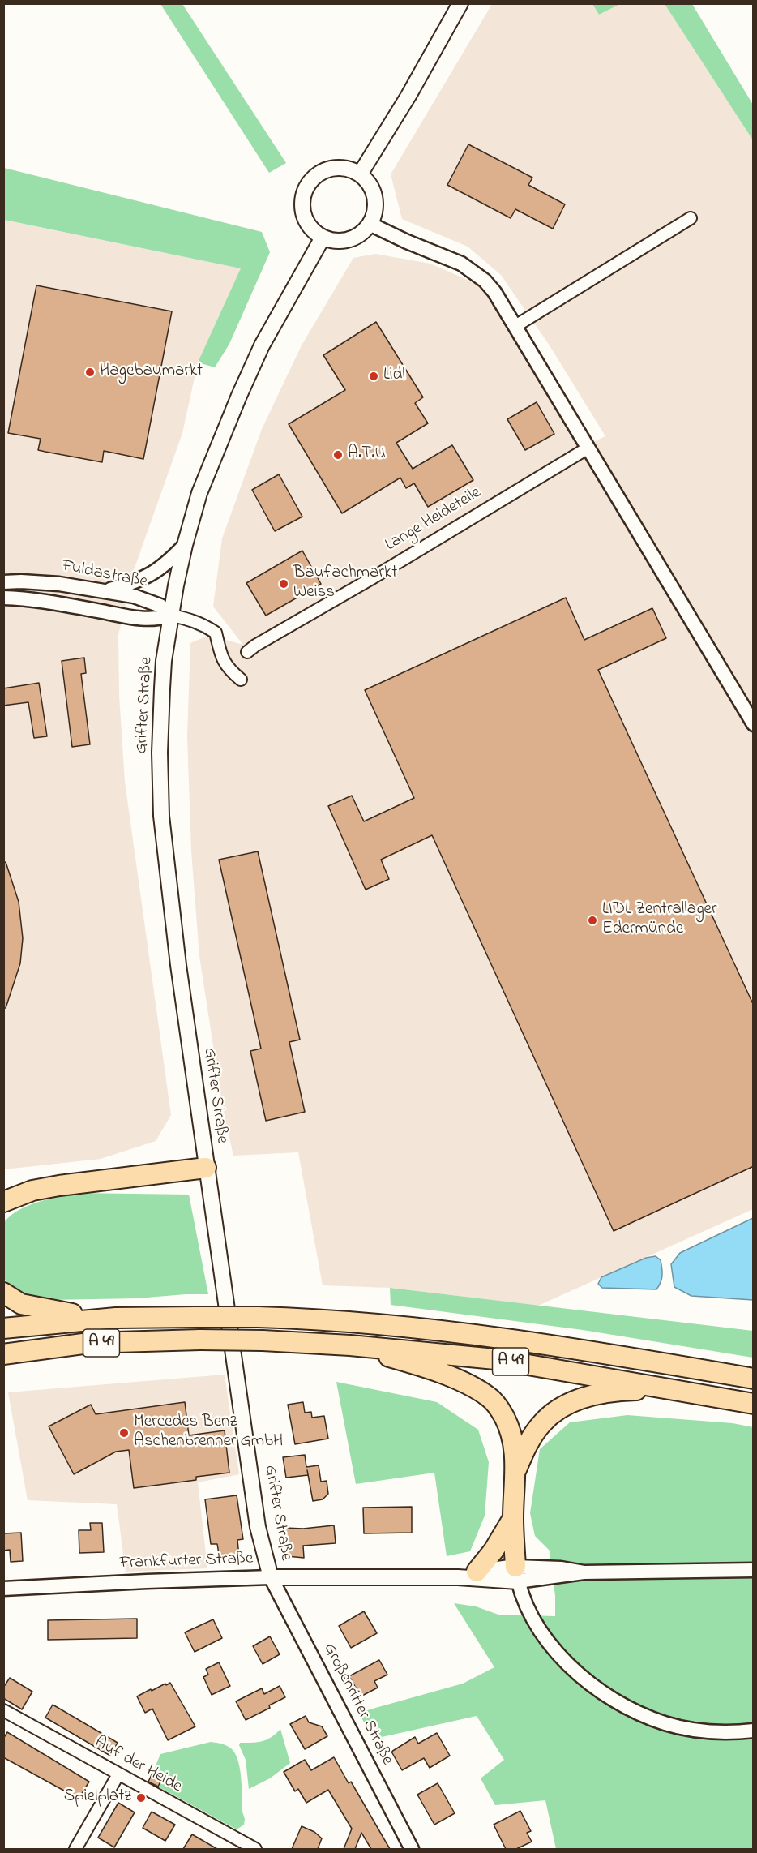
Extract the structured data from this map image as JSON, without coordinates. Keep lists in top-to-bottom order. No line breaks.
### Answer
{"streets":{"highway":["A 49"],"main road":["Grifter Straße","Frankfurter Straße"],"street":["Lange Heideteile","Fuldastraße","Großenritter Straße","Auf der Heide"]},"crossings":[["Fuldastraße","Grifter Straße"],["Grifter Straße","Frankfurter Straße"],["Grifter Straße","Großenritter Straße"],["Frankfurter Straße","Großenritter Straße"]],"places":["Hagebaumarkt","Lidl","A.T.U","Baufachmarkt Weiss","LIDL Zentrallager Edermünde","Mercedes Benz Aschenbrenner GmbH","Spielplatz"]}
